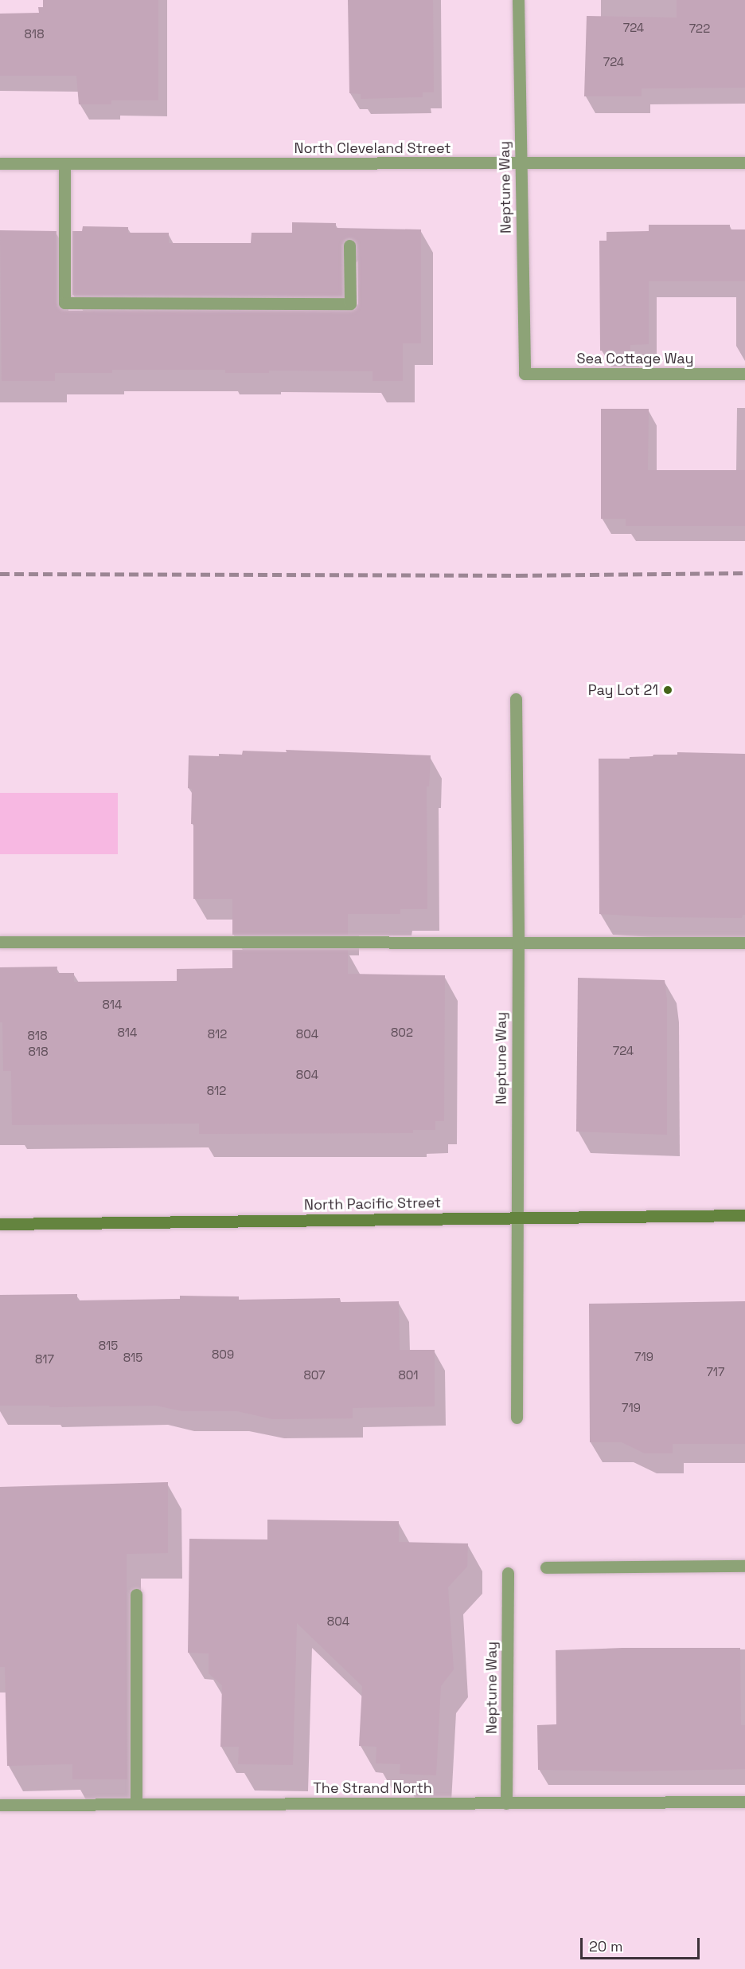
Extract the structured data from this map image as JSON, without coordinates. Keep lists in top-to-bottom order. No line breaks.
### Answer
{"streets":{"main road":["North Pacific Street"],"street":["North Cleveland Street","Neptune Way","Sea Cottage Way","The Strand North"]},"crossings":[["North Cleveland Street","Neptune Way"],["Neptune Way","Sea Cottage Way"],["Neptune Way","North Pacific Street"],["Neptune Way","The Strand North"]],"places":["Pay Lot 21"],"house_numbers":["724","722","818","724","814","814","802","812","804","818","724","818","804","812","815","809","719","815","817","717","807","801","719","804"],"scale_bar":"20 m"}
